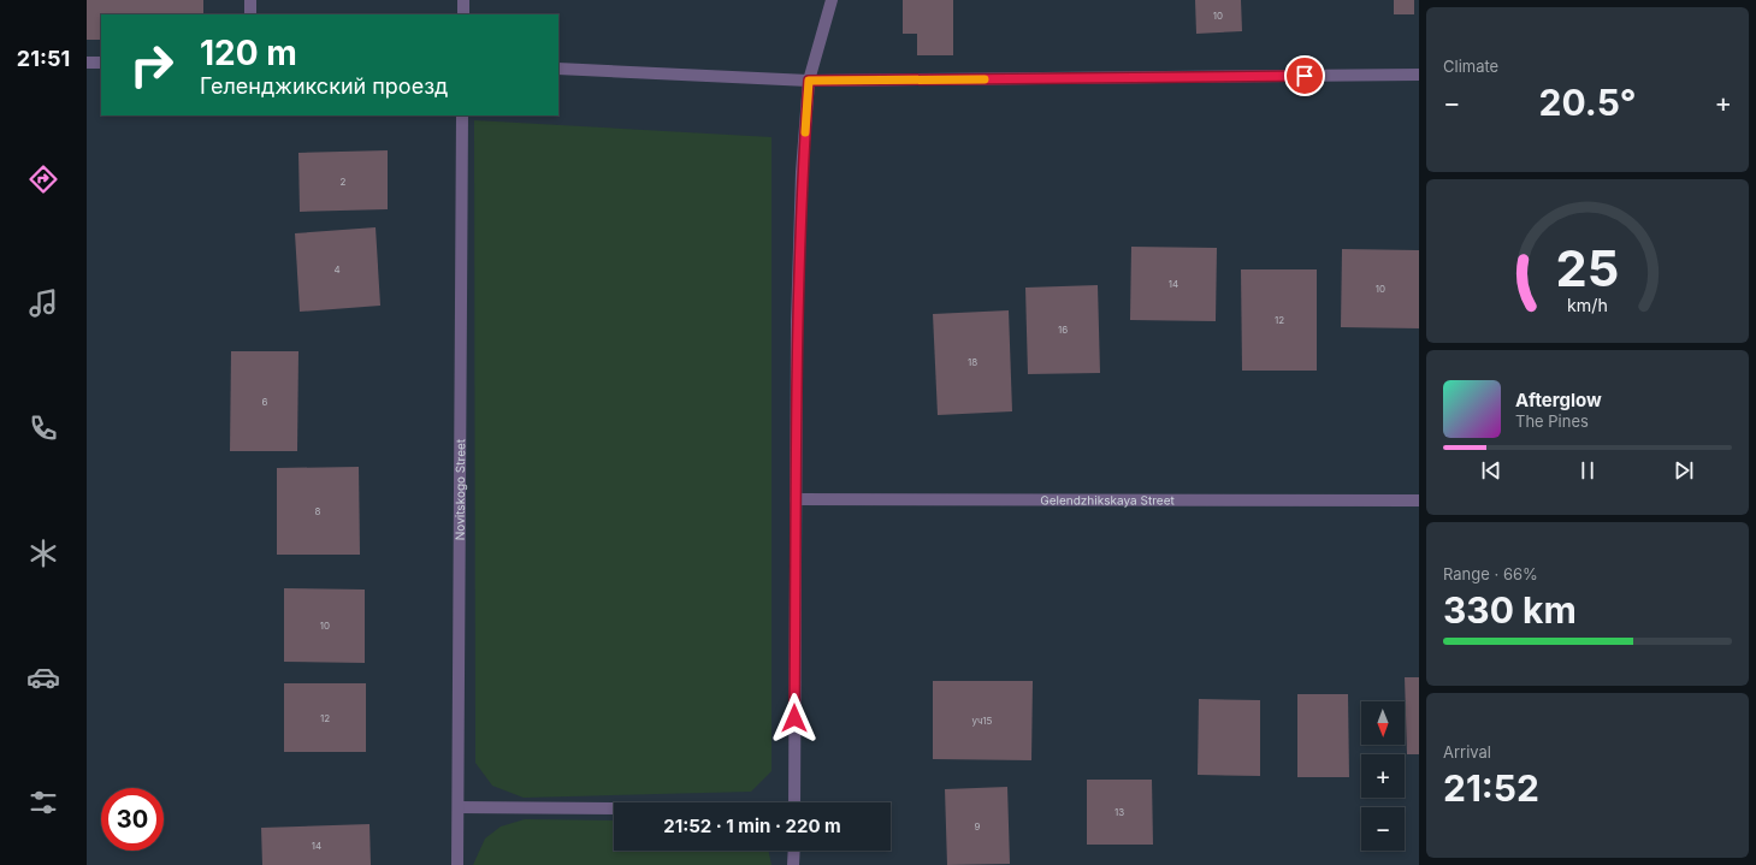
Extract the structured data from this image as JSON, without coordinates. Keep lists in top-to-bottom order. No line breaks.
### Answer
{"streets":{"street":["Novitskogo Street","Gelendzhikskaya Street"]},"house_numbers":["10","2","4","14","10","12","16","18","6","8","10","12","уч15","13","9","14"],"north":"bottom","page":{"tabs":"21:51","tile":["Climate",["Range · 66%","330 km"],["Arrival","21:52"]],"turn":["120 m","Геленджикский проезд"],"heat":["−","20.5°","+"],"song":["Afterglow","The Pines"],"map_buttons":["+","−"],"limit":"30","trip":"21:52 · 1 min · 220 m","gauge":["25","km/h"]}}
